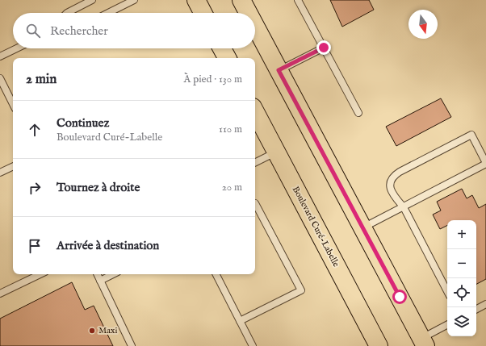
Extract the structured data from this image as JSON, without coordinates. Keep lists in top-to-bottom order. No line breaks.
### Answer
{"streets":{"main road":["Boulevard Curé-Labelle"]},"places":["Maxi"],"north":"bottom","page":{"search":"Rechercher","heading":["2 min","À pied · 130 m"],"list":[["Continuez","Boulevard Curé-Labelle","110 m"],["Tournez à droite","20 m"],"Arrivée à destination"],"map_buttons":["+","−"]}}
